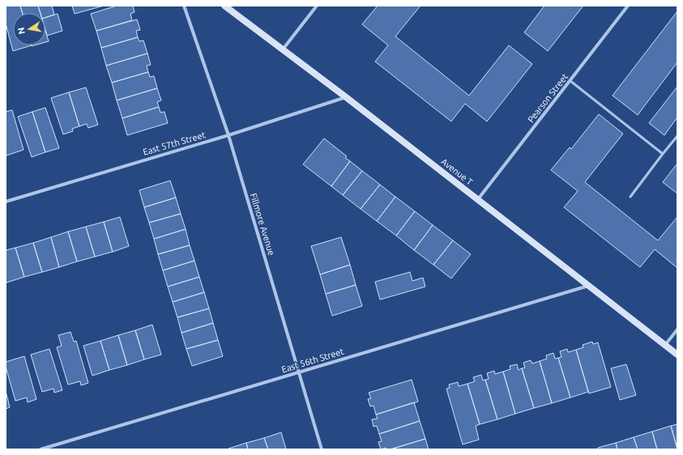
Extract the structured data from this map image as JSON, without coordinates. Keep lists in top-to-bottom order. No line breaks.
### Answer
{"streets":{"main road":["Avenue T"],"street":["Pearson Street","East 57th Street","Fillmore Avenue","East 56th Street"]},"crossings":[["Pearson Street","Avenue T"],["East 57th Street","Avenue T"],["East 57th Street","Fillmore Avenue"],["Avenue T","East 56th Street"],["Fillmore Avenue","East 56th Street"]],"north":"left"}
